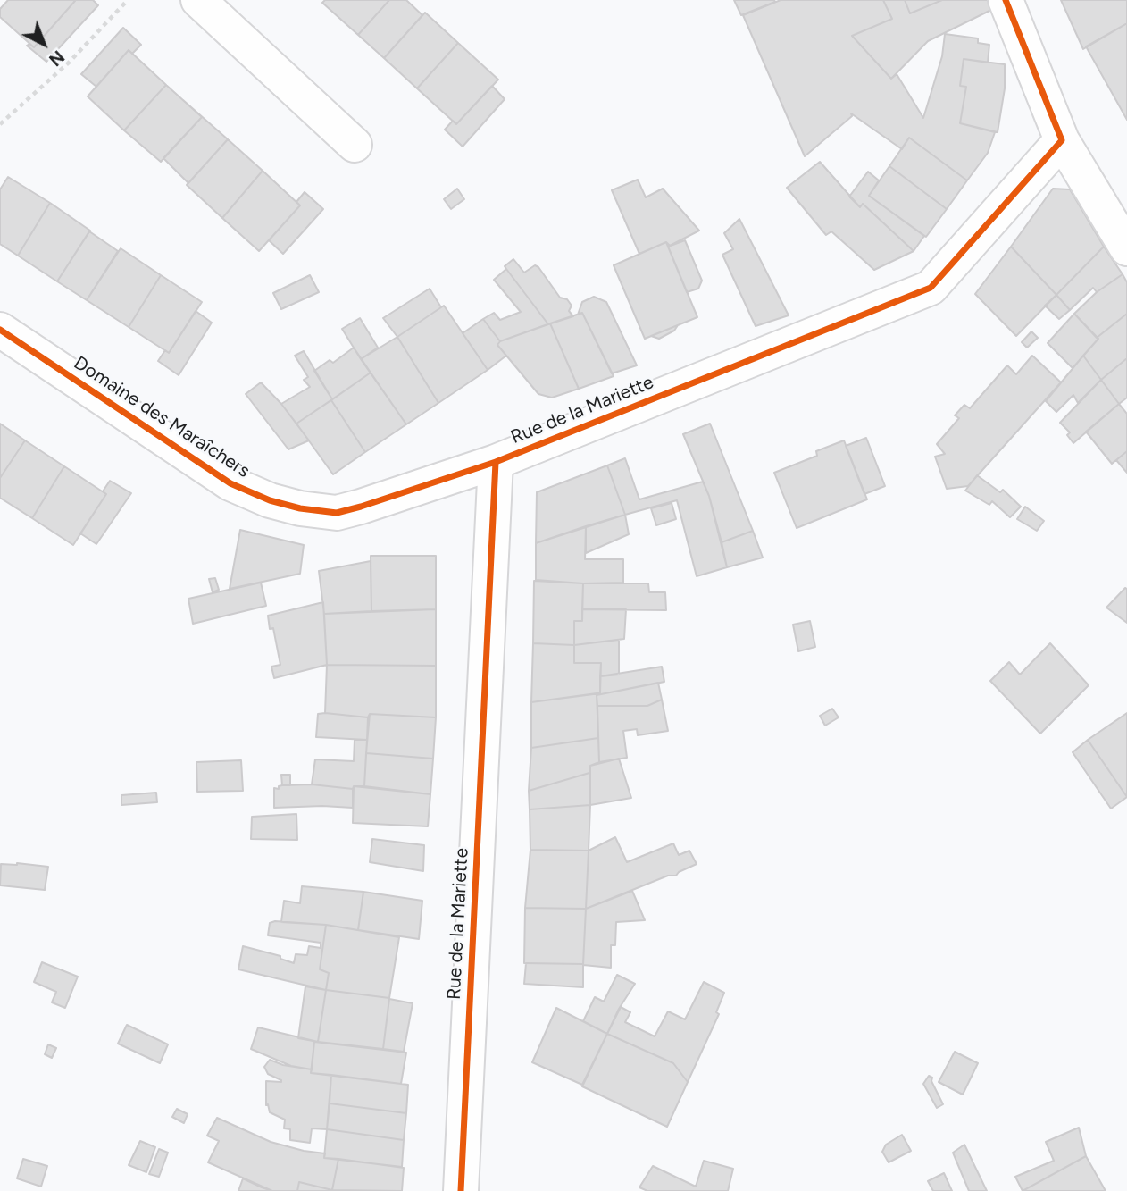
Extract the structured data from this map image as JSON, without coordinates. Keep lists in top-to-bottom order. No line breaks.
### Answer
{"streets":{"street":["Rue de la Mariette","Domaine des Maraîchers"]},"crossings":[["Rue de la Mariette","Domaine des Maraîchers"]],"north":"bottom right"}
